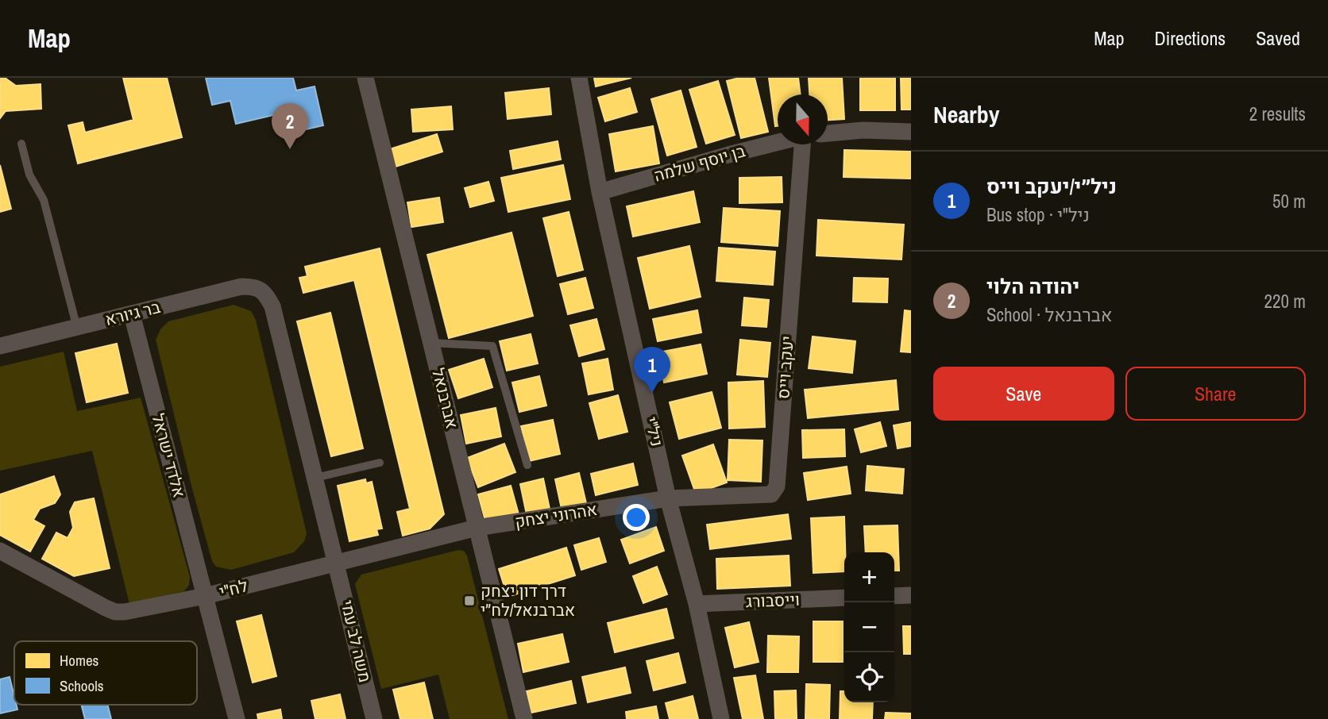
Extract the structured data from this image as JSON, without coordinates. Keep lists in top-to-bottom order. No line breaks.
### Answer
{"streets":{"street":["בן יוסף שלמה","בר גיורא","יעקב וייס","אברבנאל","ניל\"י","אלדד ישראל","אהרוני יצחק","לח\"י","וייסבורג","משה לב עמי"]},"crossings":[["בן יוסף שלמה","ניל\"י"],["בר גיורא","אלדד ישראל"],["יעקב וייס","ניל\"י"],["יעקב וייס","אהרוני יצחק"],["אברבנאל","אהרוני יצחק"],["אברבנאל","לח\"י"],["ניל\"י","אהרוני יצחק"],["ניל\"י","וייסבורג"],["אלדד ישראל","לח\"י"],["אהרוני יצחק","לח\"י"],["לח\"י","משה לב עמי"]],"places":{"transit":["דרך דון יצחק אברבנאל/לח״י"]},"legend":["Homes","Schools"],"north":"bottom","page":{"header":"Map","nav":["Map","Directions","Saved"],"heading":["Nearby","2 results"],"pins":["2","1"],"list":[{"mark":"1","name":"ניל״י/יעקב וייס","note":"Bus stop · ניל\"י","value":"50 m"},{"mark":"2","name":"יהודה הלוי","note":"School · אברבנאל","value":"220 m"}],"buttons":["Save","Share"],"map_buttons":["+","−"]}}
